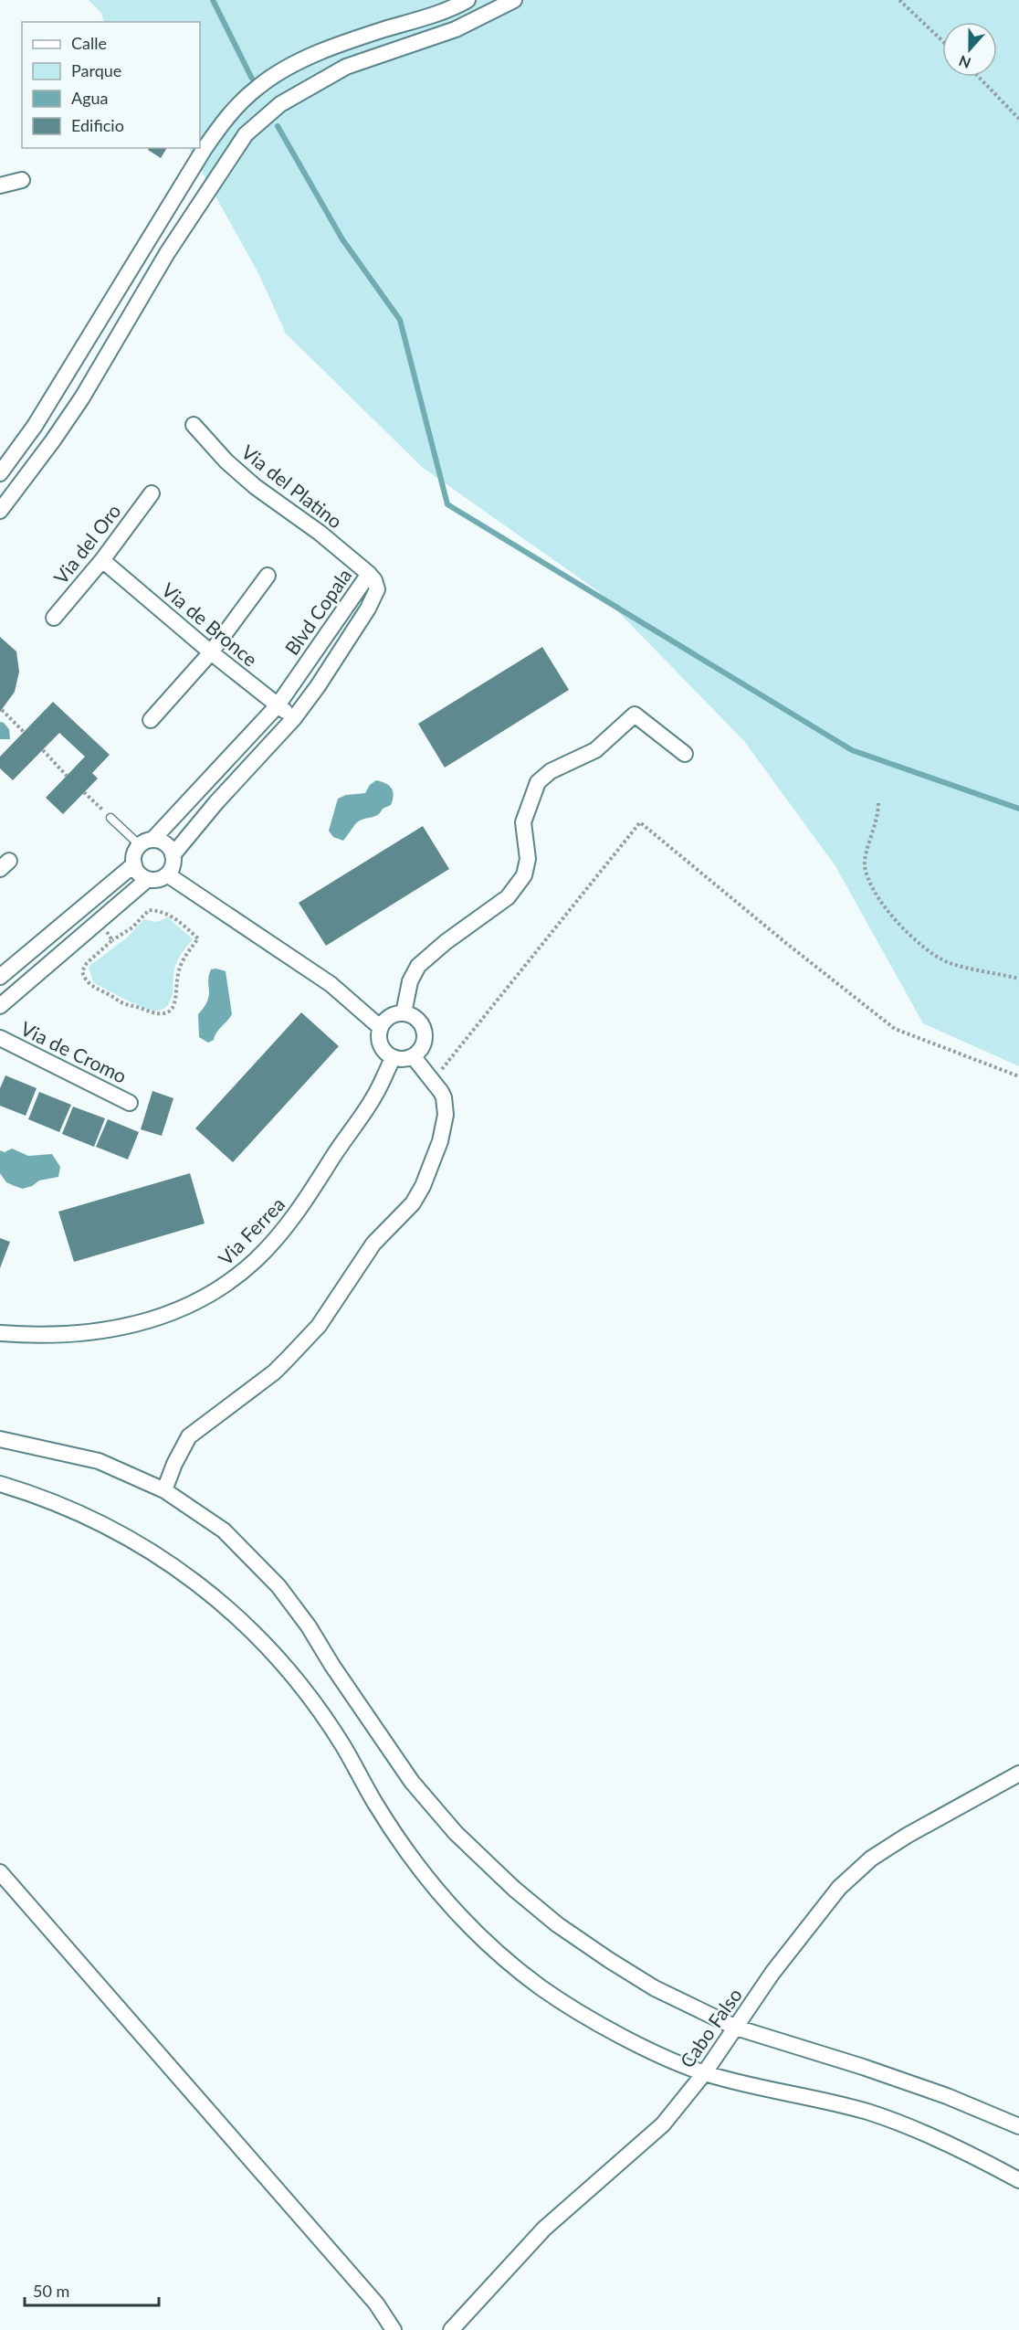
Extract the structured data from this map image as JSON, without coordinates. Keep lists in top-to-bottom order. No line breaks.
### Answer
{"streets":{"street":["Via del Platino","Via del Oro","Blvd Copala","Via de Bronce","Via de Cromo","Via Ferrea","Cabo Falso"]},"crossings":[["Via del Platino","Blvd Copala"],["Via del Oro","Via de Bronce"],["Blvd Copala","Via de Bronce"]],"legend":["Calle","Parque","Agua","Edificio"],"scale_bar":"50 m","north":"bottom"}
